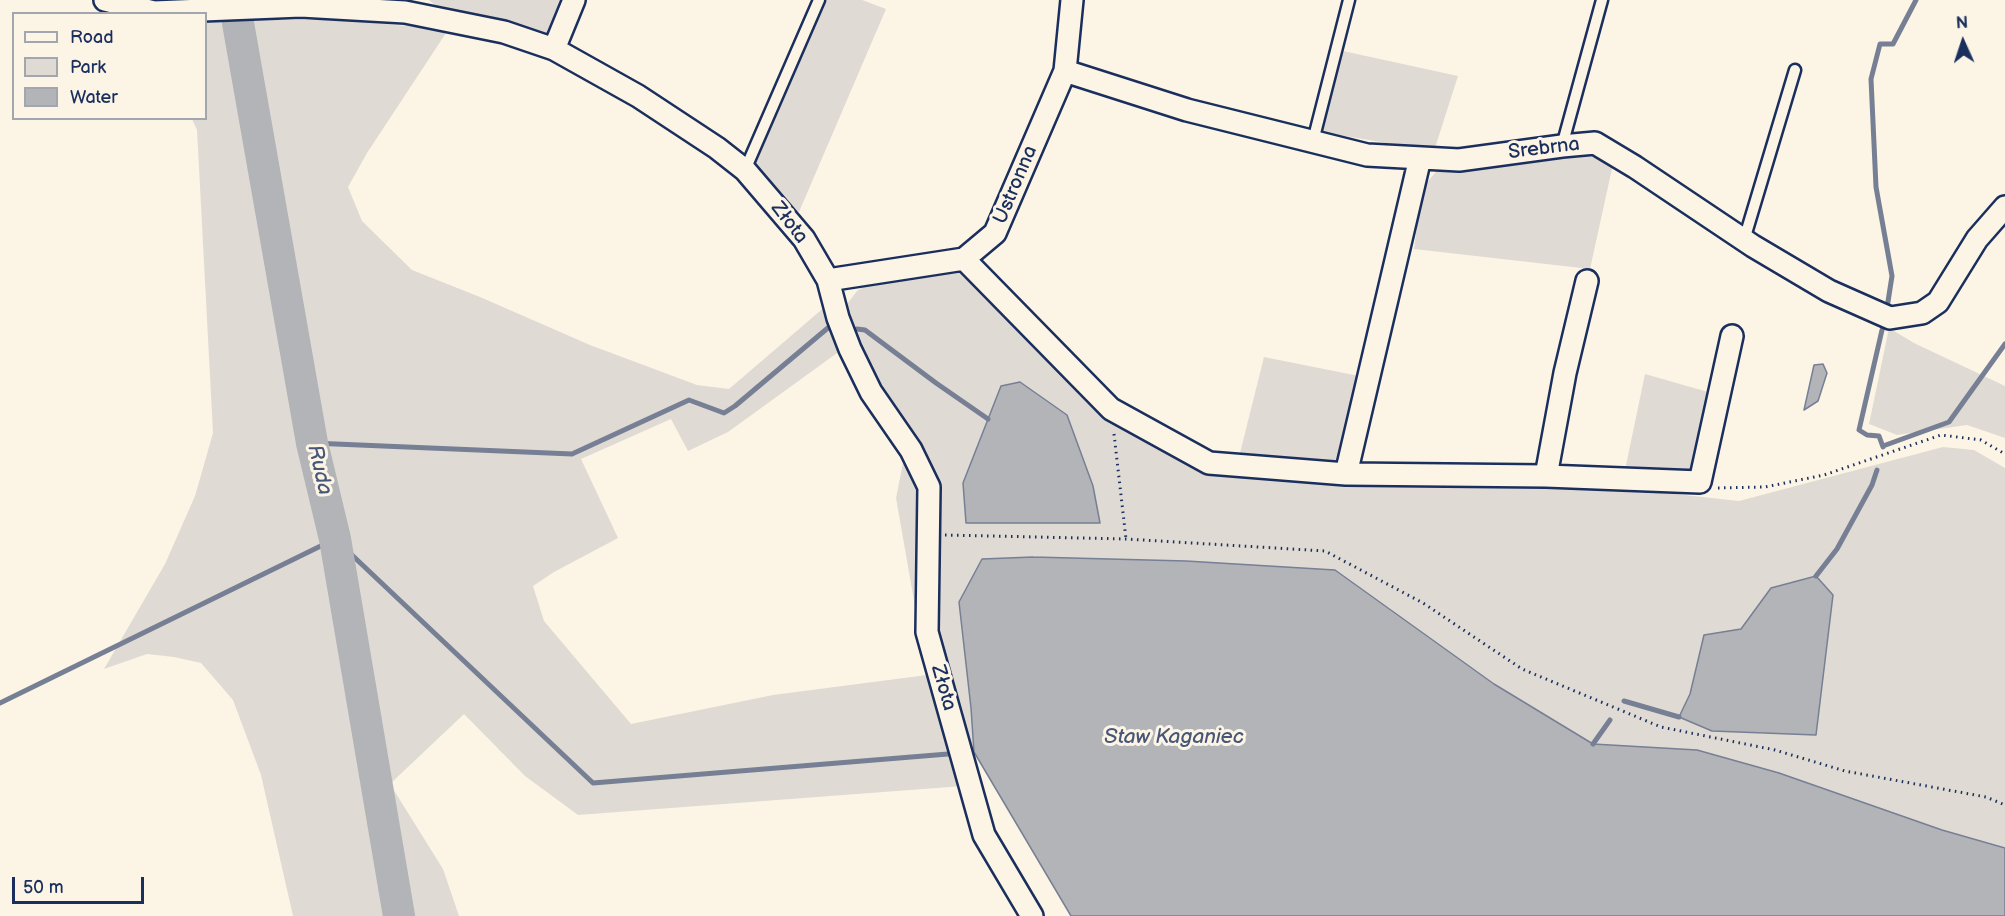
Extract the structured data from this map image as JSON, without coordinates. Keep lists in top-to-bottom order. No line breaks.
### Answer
{"streets":{"street":["Srebrna","Ustronna","Złota"]},"crossings":[["Srebrna","Ustronna"]],"water":["Ruda","Staw Kaganiec"],"legend":["Road","Park","Water"],"scale_bar":"50 m","north":"top"}
